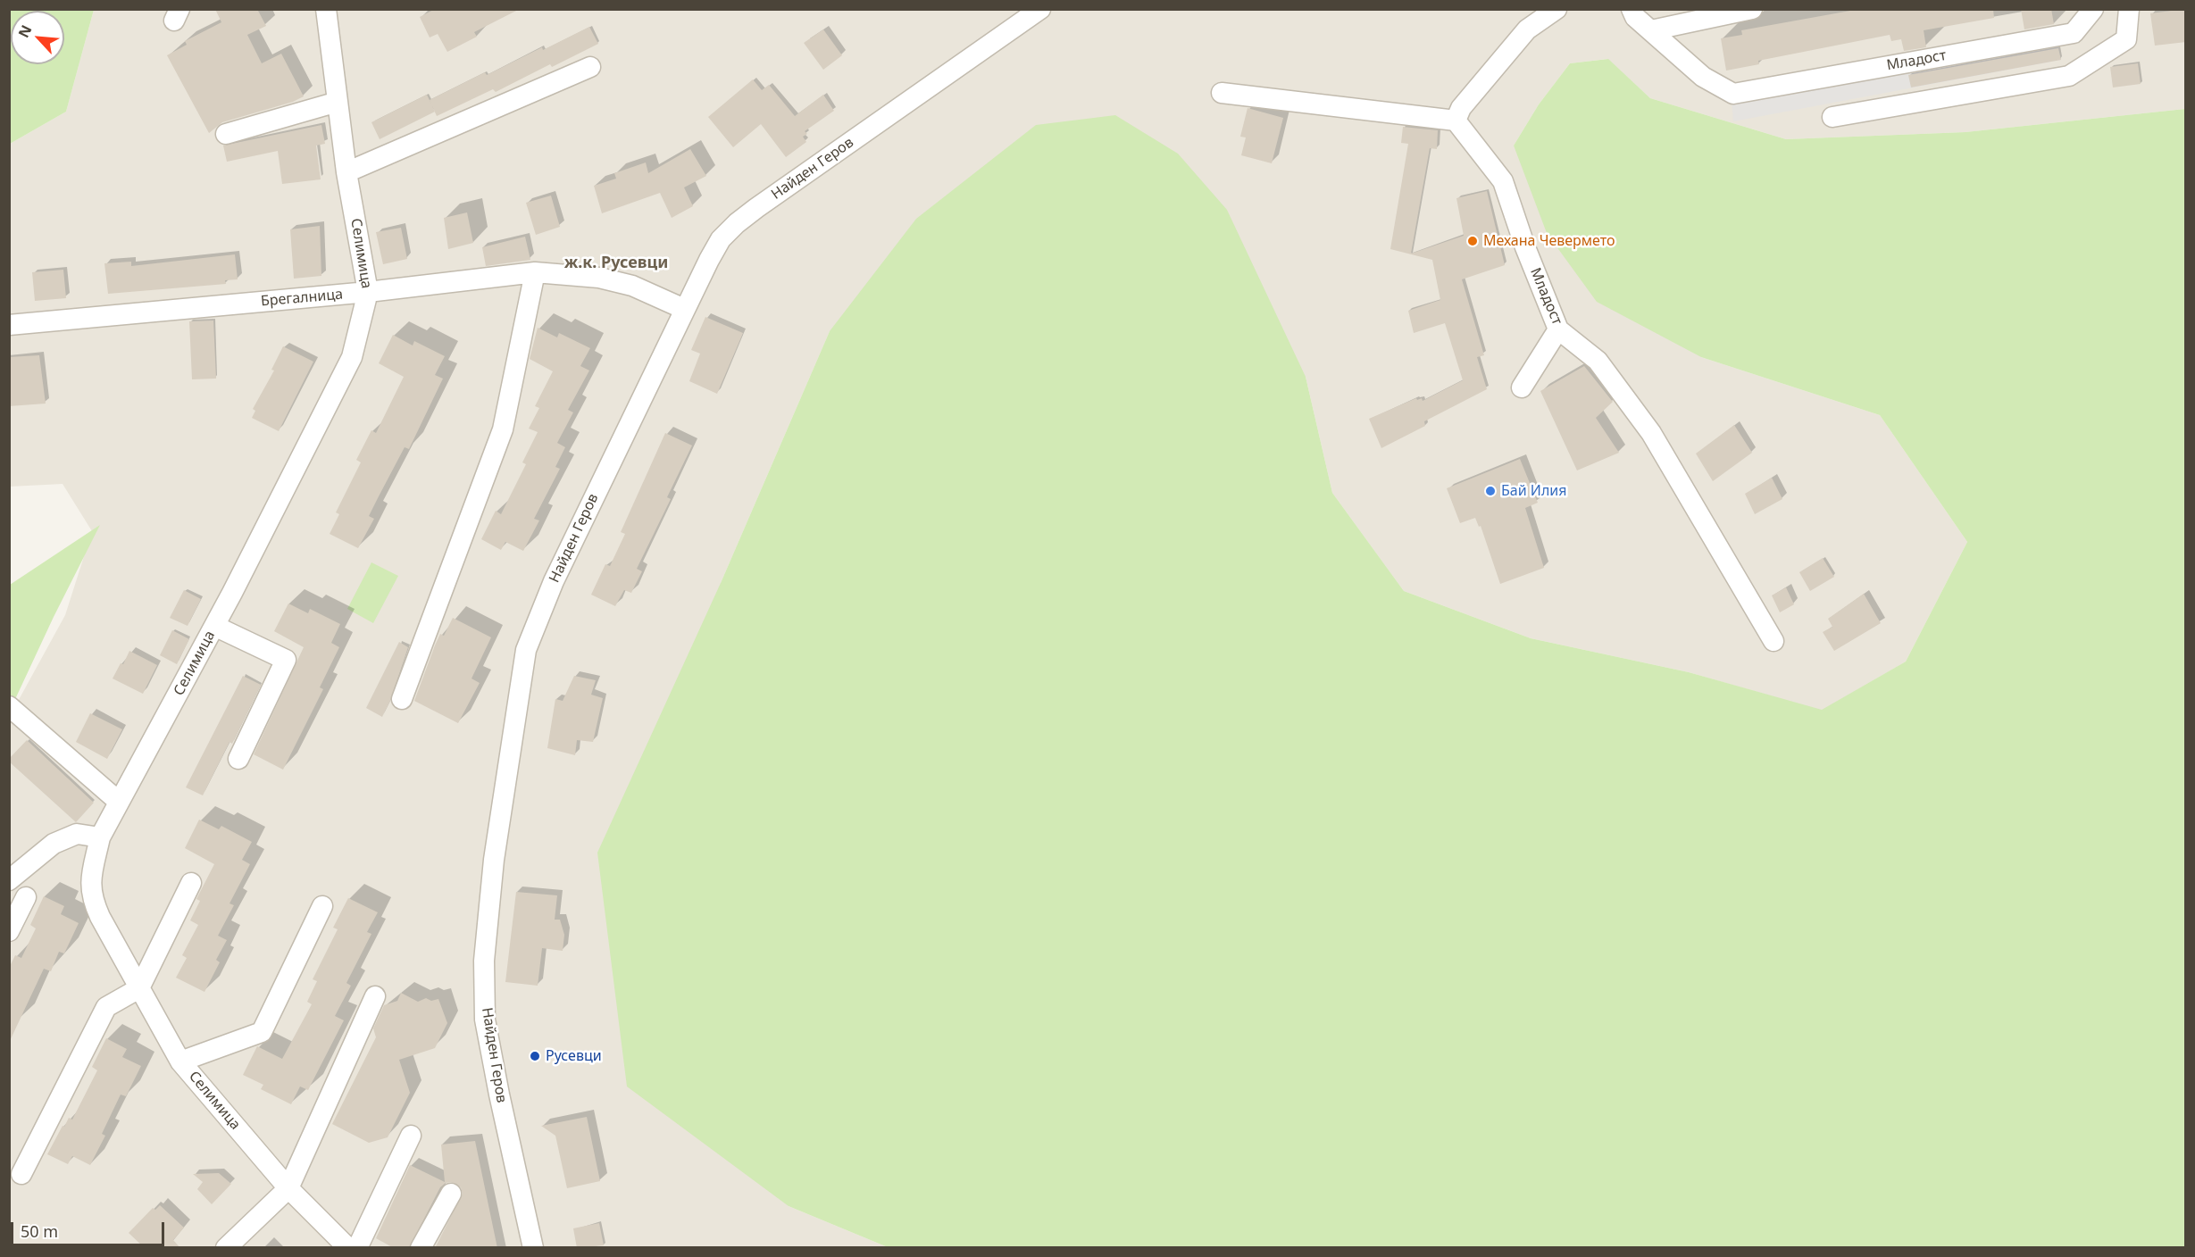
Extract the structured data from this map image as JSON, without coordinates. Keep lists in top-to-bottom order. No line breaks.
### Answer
{"streets":{"street":["Младост","Найден Геров","Селимица","Брегалница"]},"crossings":[["Найден Геров","Брегалница"],["Селимица","Брегалница"]],"districts":["ж.к. Русевци"],"places":["Механа Чевермето","Бай Илия","Русевци"],"scale_bar":"50 m","north":"top left"}
